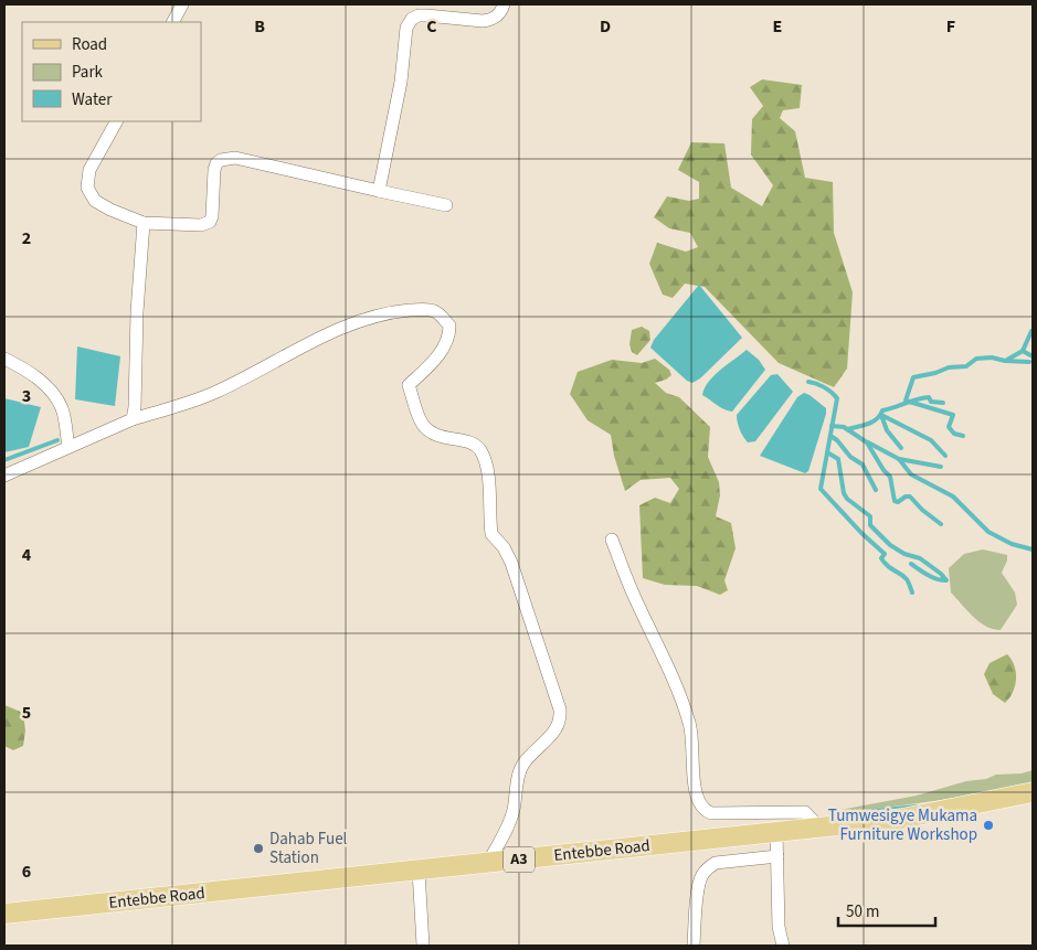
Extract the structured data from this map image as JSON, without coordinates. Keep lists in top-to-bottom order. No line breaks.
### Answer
{"streets":{"main road":["Entebbe Road","A3"]},"places":["Tumwesigye Mukama Furniture Workshop","Dahab Fuel Station"],"legend":["Road","Park","Water"],"scale_bar":"50 m","grid":{"columns":["B","C","D","E","F"],"rows":["2","3","4","5","6"]}}
